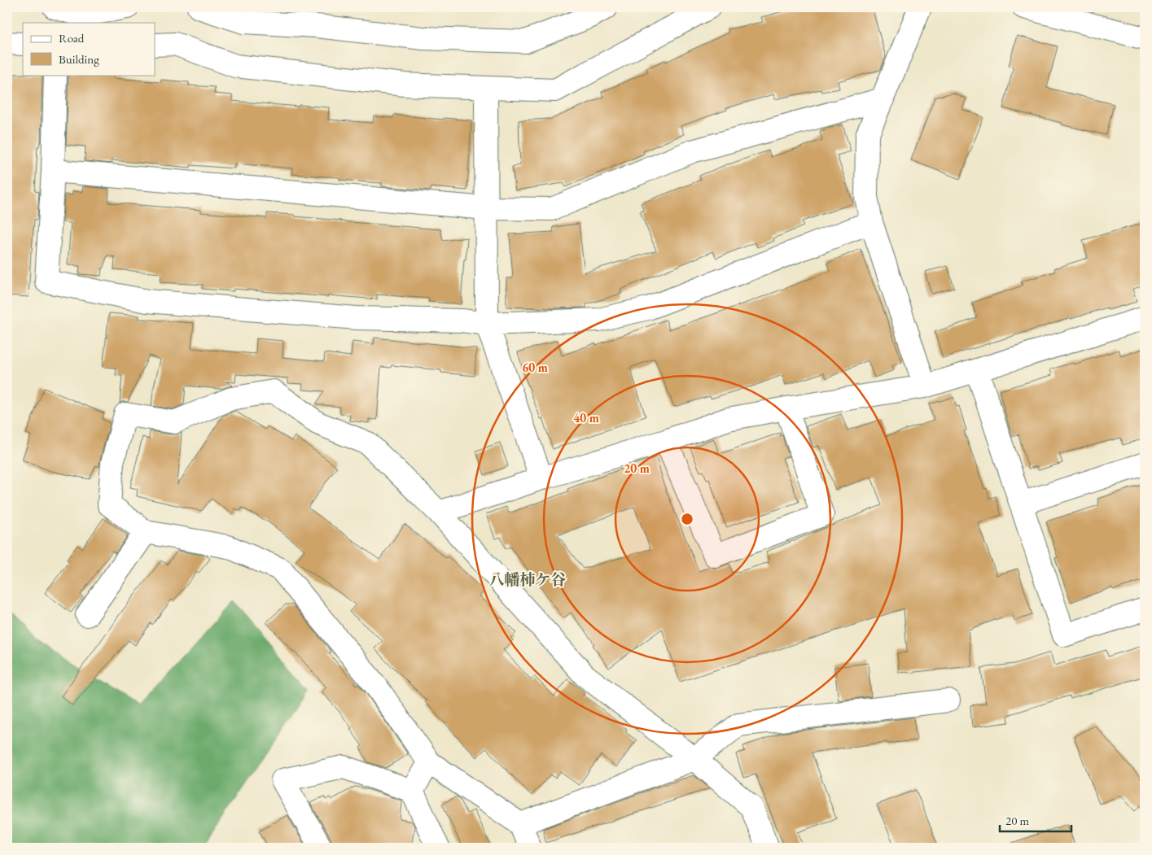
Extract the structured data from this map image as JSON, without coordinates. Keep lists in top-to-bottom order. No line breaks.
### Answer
{"districts":["八幡柿ケ谷"],"legend":["Road","Building"],"scale_bar":"20 m","rings":["60 m","40 m","20 m"]}
